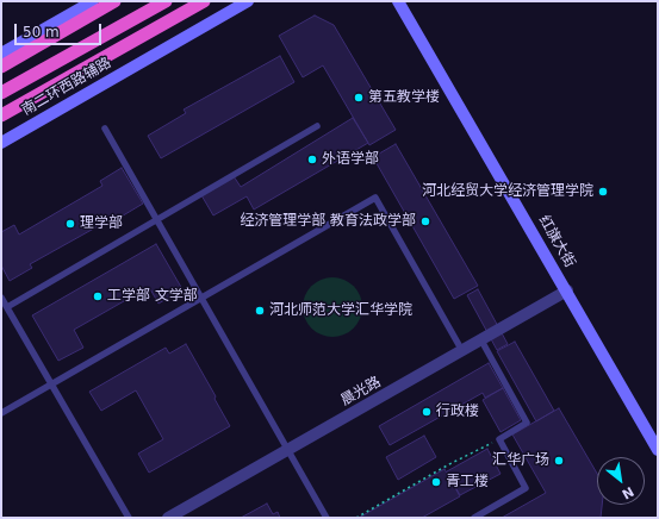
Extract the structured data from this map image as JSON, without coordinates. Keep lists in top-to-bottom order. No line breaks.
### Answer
{"streets":{"main road":["南二环西路辅路","红旗大街"],"street":["晨光路"]},"crossings":[["红旗大街","晨光路"]],"places":["第五教学楼","外语学部","河北经贸大学经济管理学院","经济管理学部 教育法政学部","理学部","工学部 文学部","河北师范大学汇华学院","行政楼","汇华广场","青工楼"],"scale_bar":"50 m","north":"bottom right"}
